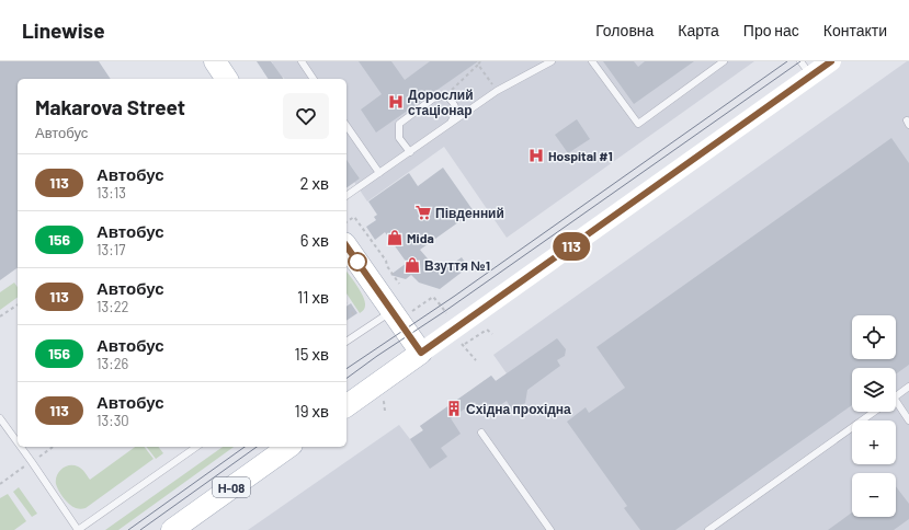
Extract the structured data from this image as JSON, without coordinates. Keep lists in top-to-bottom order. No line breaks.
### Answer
{"streets":{"main road":["Н-08"]},"places":{"hospital":["Дорослий стаціонар","Hospital #1"],"supermarket":["Південний"],"shop":["Mida","Взуття №1"],"building":["Східна прохідна"]},"lines":["bus line 113"],"page":{"header":"Linewise","nav":["Головна","Карта","Про нас","Контакти"],"on_map":"113","heading":["Makarova Street","Автобус"],"list":[{"mark":"113","name":"Автобус","note":"13:13","value":"2 хв"},{"mark":"156","name":"Автобус","note":"13:17","value":"6 хв"},{"mark":"113","name":"Автобус","note":"13:22","value":"11 хв"},{"mark":"156","name":"Автобус","note":"13:26","value":"15 хв"},{"mark":"113","name":"Автобус","note":"13:30","value":"19 хв"}],"map_buttons":["+","−"]}}
